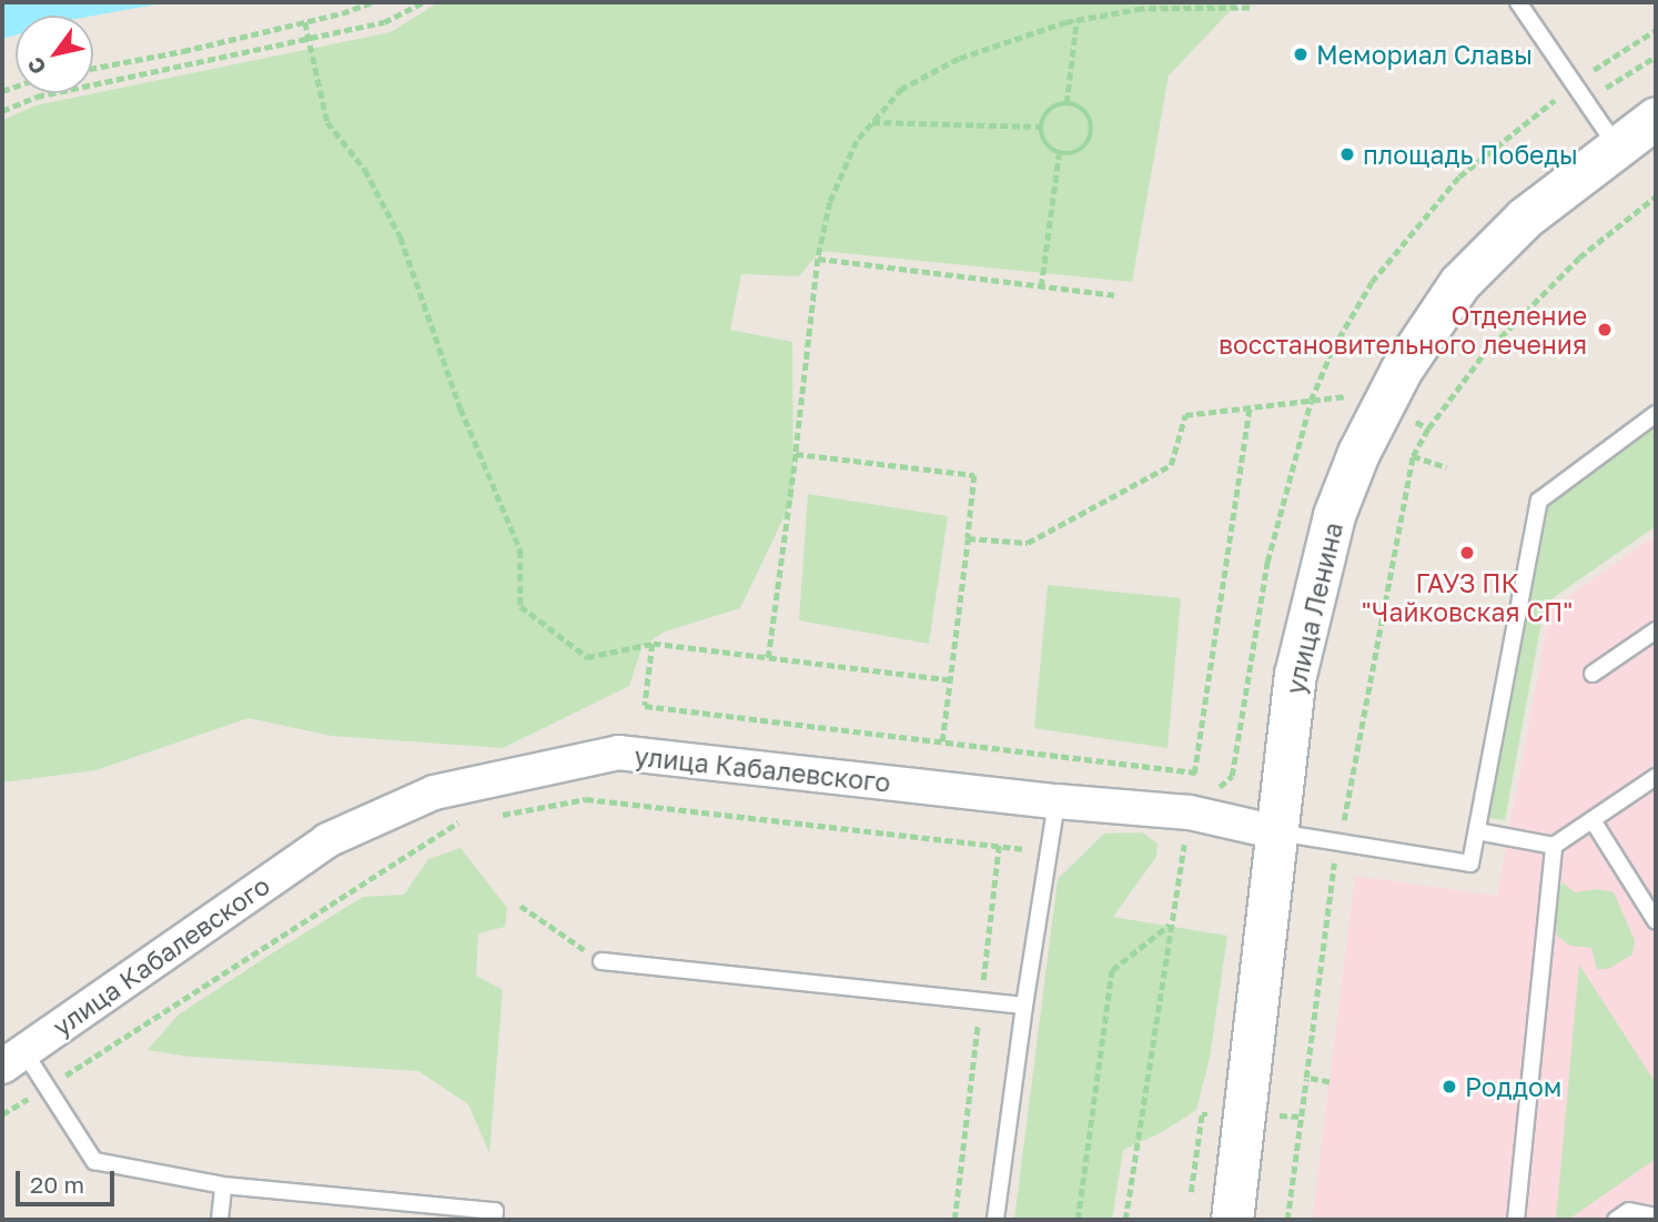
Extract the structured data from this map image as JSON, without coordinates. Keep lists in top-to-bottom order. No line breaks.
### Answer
{"streets":{"street":["улица Ленина","улица Кабалевского"]},"crossings":[["улица Ленина","улица Кабалевского"]],"places":["Мемориал Славы","площадь Победы","Отделение восстановительного лечения","ГАУЗ ПК \"Чайковская СП\"","Роддом"],"scale_bar":"20 m","north":"bottom left"}
